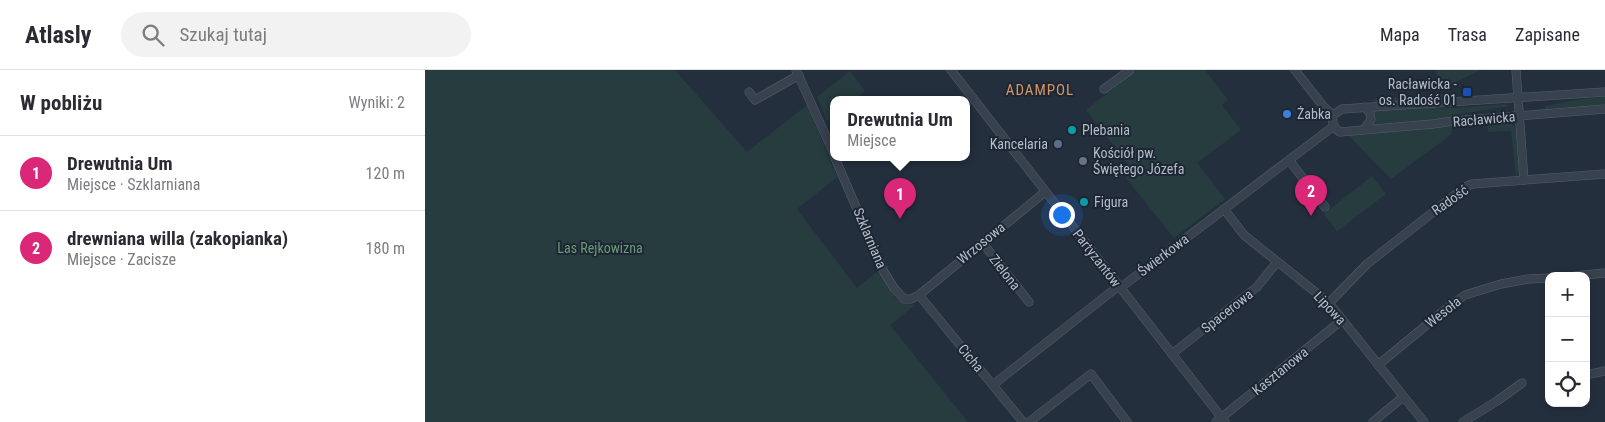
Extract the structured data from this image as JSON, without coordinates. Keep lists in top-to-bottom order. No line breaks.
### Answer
{"streets":{"street":["Racławicka","Radość","Szklarniana","Wrzosowa","Świerkowa","Partyzantów","Zielona","Lipowa","Spacerowa","Wesoła","Cicha","Kasztanowa"]},"crossings":[["Racławicka","Świerkowa"],["Radość","Lipowa"],["Szklarniana","Wrzosowa"],["Szklarniana","Cicha"],["Wrzosowa","Partyzantów"],["Wrzosowa","Zielona"],["Wrzosowa","Cicha"],["Świerkowa","Partyzantów"],["Świerkowa","Lipowa"],["Świerkowa","Cicha"],["Partyzantów","Spacerowa"],["Partyzantów","Kasztanowa"],["Lipowa","Spacerowa"],["Lipowa","Wesoła"],["Lipowa","Kasztanowa"]],"districts":["ADAMPOL"],"parks":["Las Rejkowizna"],"places":{"transit":["Racławicka - os. Radość 01"],"other":["Żabka","Plebania","Kancelaria","Kościół pw. Świętego Józefa","Figura"]},"page":{"header":"Atlasly","search":"Szukaj tutaj","nav":["Mapa","Trasa","Zapisane"],"heading":["W pobliżu","Wyniki: 2"],"popup":["Drewutnia Um","Miejsce"],"list":[{"mark":"1","name":"Drewutnia Um","note":"Miejsce · Szklarniana","value":"120 m"},{"mark":"2","name":"drewniana willa (zakopianka)","note":"Miejsce · Zacisze","value":"180 m"}],"pins":["2","1"],"map_buttons":["+","−"]}}
